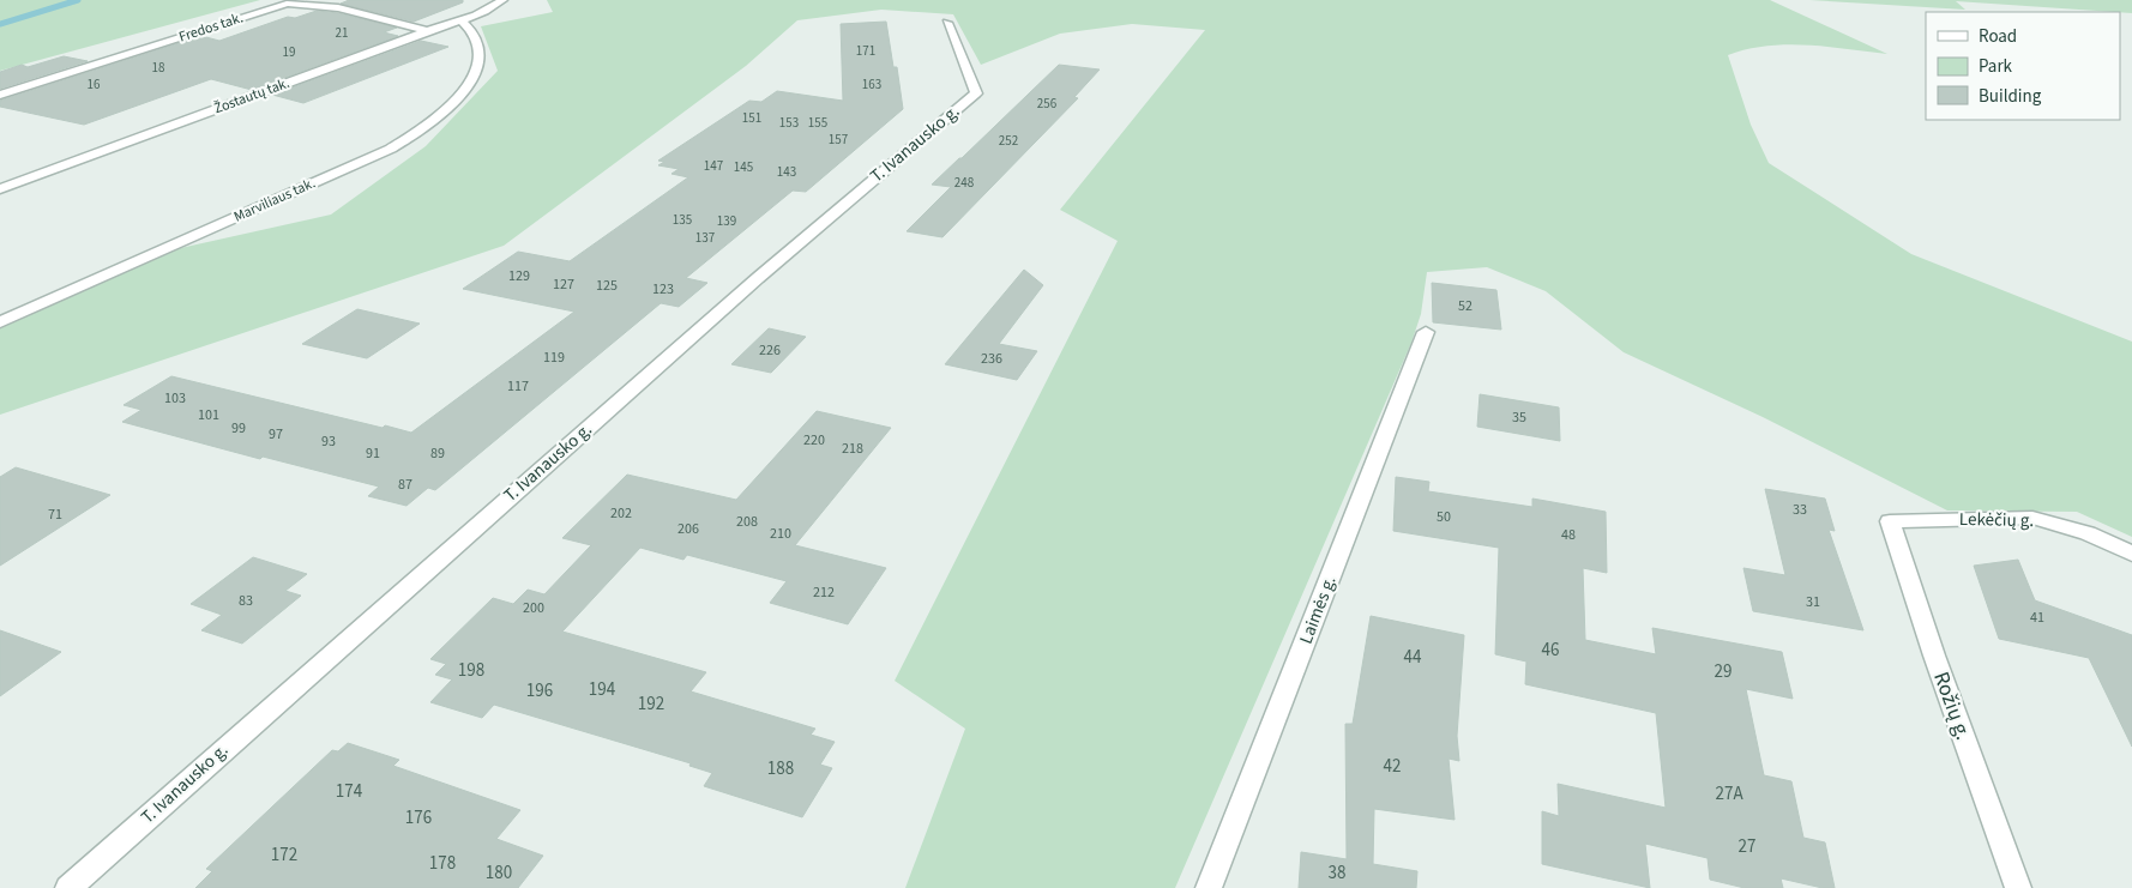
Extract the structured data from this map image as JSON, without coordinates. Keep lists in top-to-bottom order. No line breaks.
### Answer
{"streets":{"street":["Fredos tak.","Žostautų tak.","T. Ivanausko g.","Marviliaus tak.","Lekėčių g.","Laimės g.","Rožių g."]},"crossings":[["Fredos tak.","Žostautų tak."],["Žostautų tak.","Marviliaus tak."],["Lekėčių g.","Rožių g."]],"house_numbers":["21","171","19","18","16","163","256","151","153","155","157","252","147","145","143","248","135","139","137","129","127","125","123","52","226","119","236","117","103","101","35","99","97","220","93","218","91","89","87","33","202","71","50","208","206","210","48","212","83","31","200","41","46","44","198","29","194","196","192","42","188","174","27A","176","27","172","178","180","38"],"legend":["Road","Park","Building"]}
